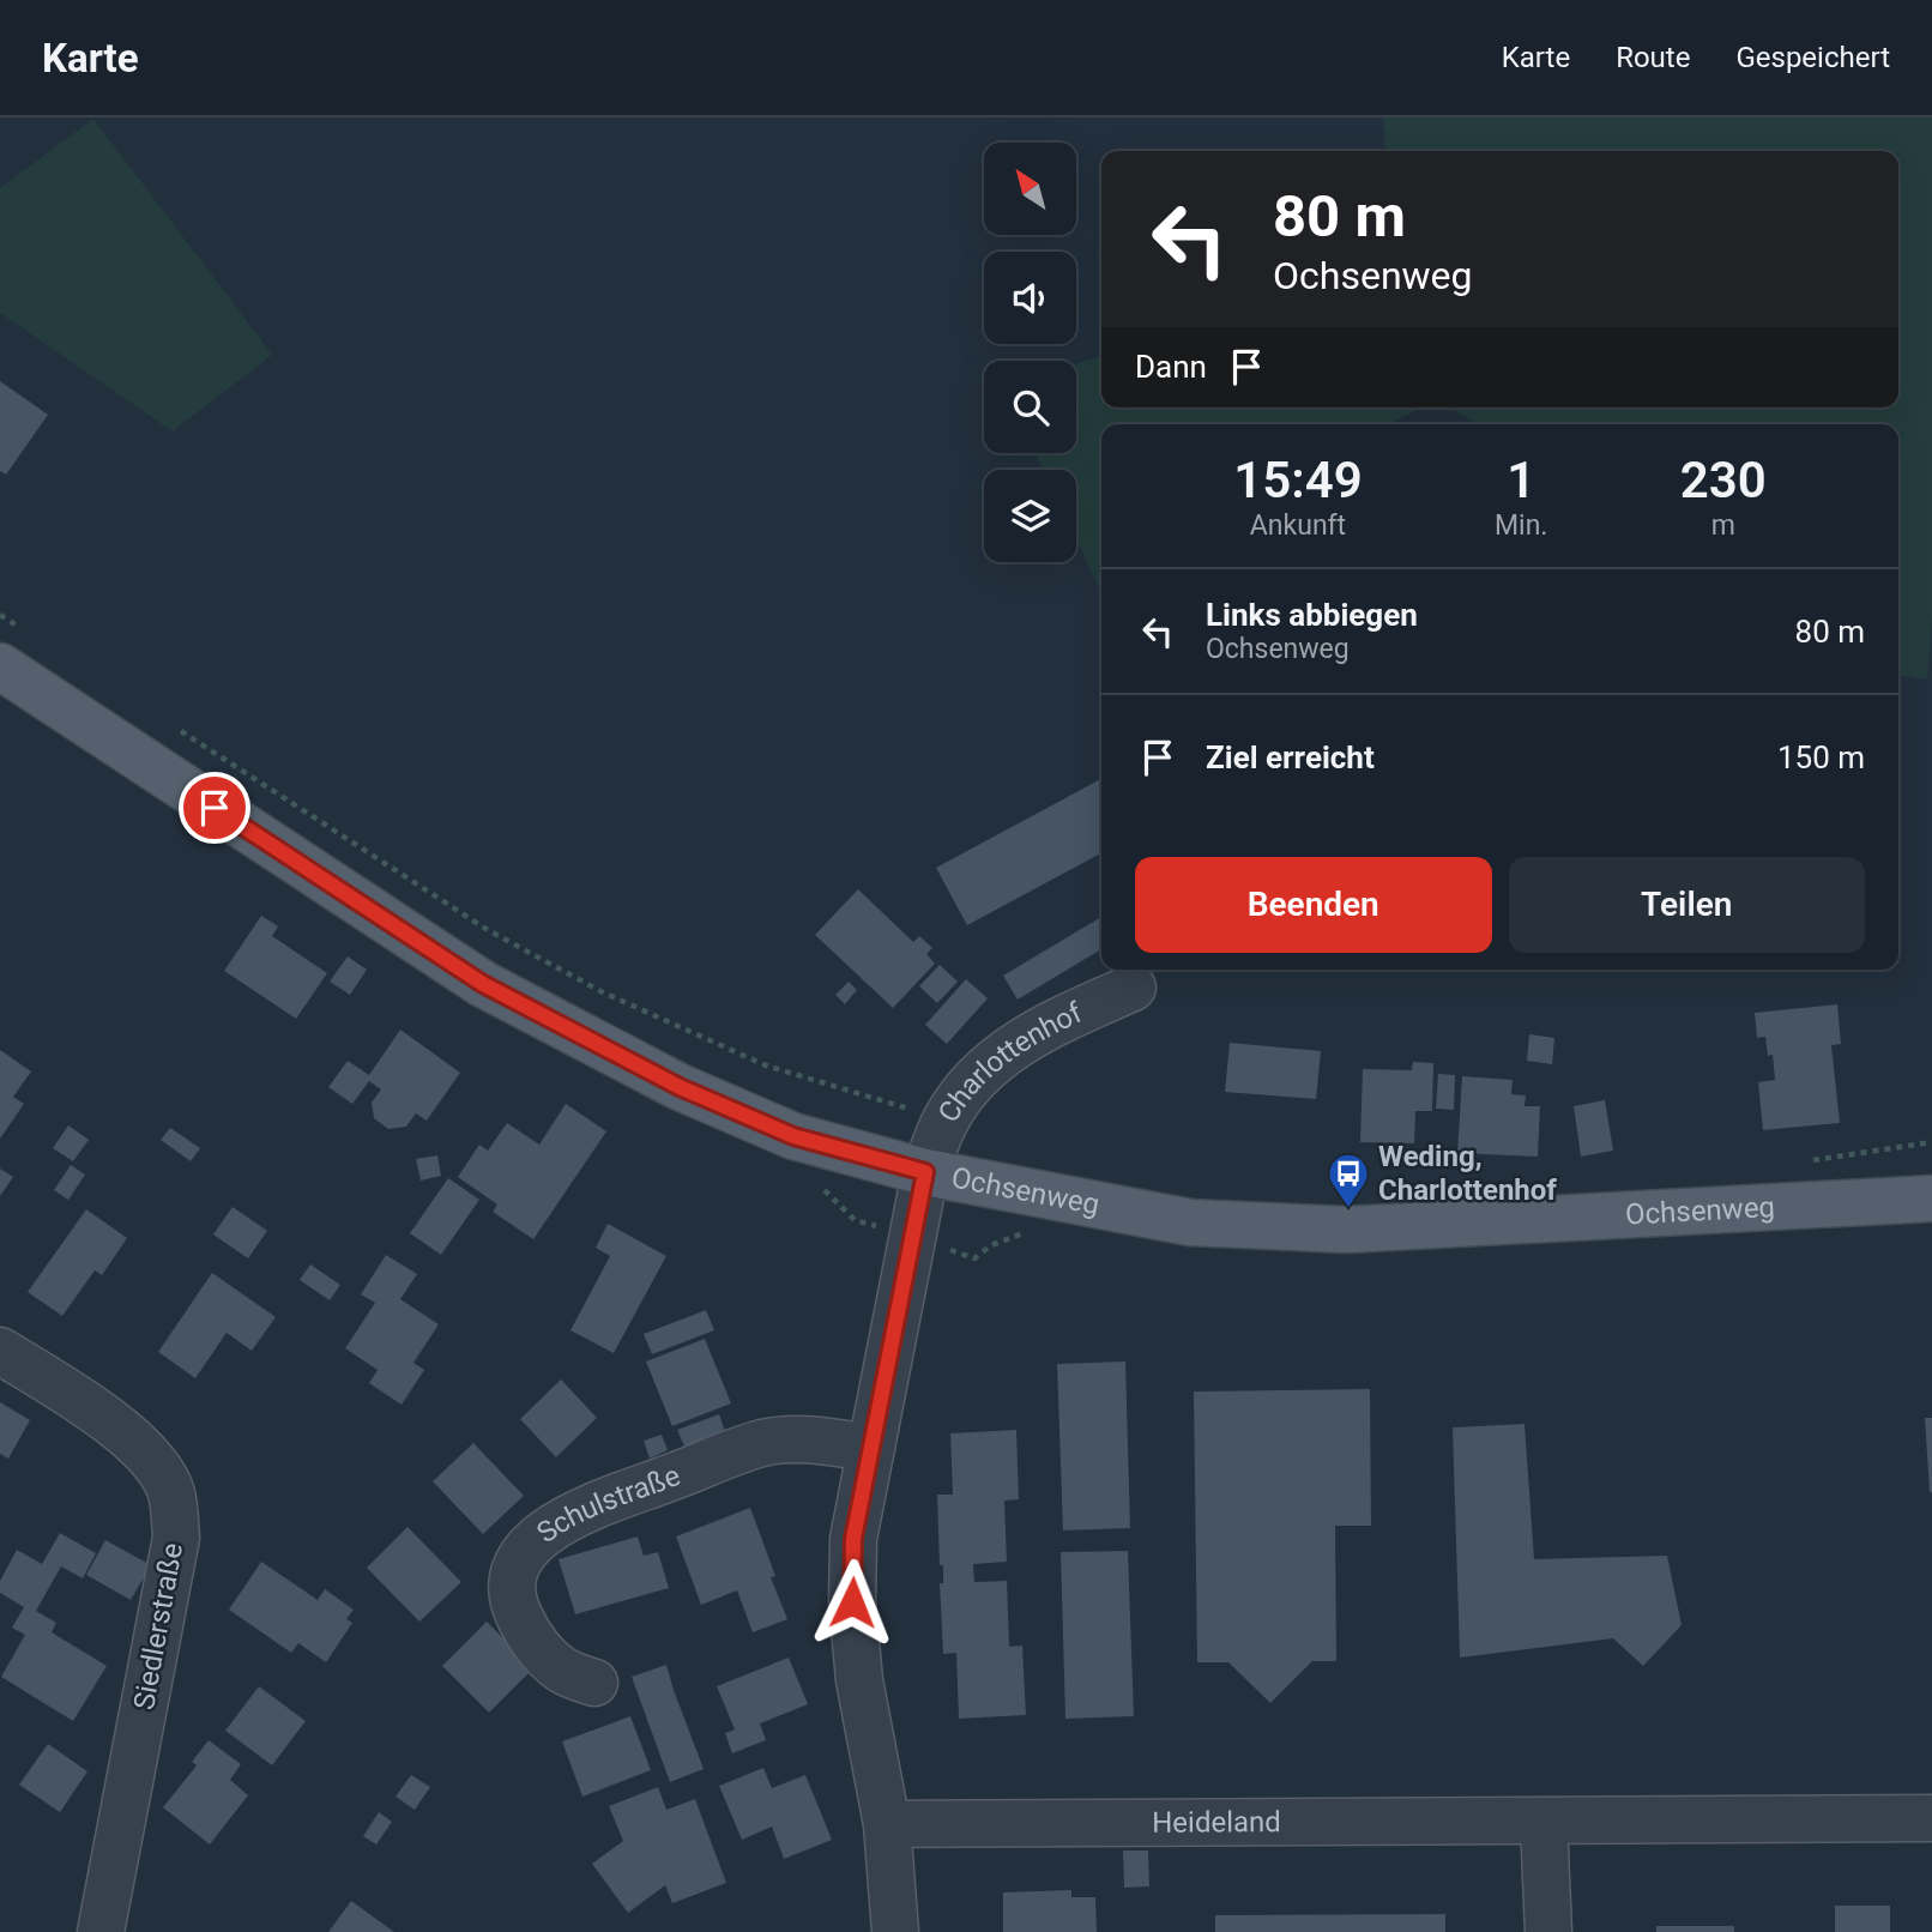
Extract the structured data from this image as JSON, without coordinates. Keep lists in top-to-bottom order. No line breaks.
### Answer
{"streets":{"main road":["Ochsenweg"],"street":["Charlottenhof","Schulstraße","Siedlerstraße","Heideland"]},"crossings":[["Charlottenhof","Ochsenweg"]],"places":{"bus stop":["Weding, Charlottenhof"]},"north":"top left","page":{"header":"Karte","nav":["Karte","Route","Gespeichert"],"turn":["80 m","Ochsenweg"],"then":"Dann","eta":["15:49","Ankunft","1","Min.","230","m"],"list":[{"name":"Links abbiegen","note":"Ochsenweg","value":"80 m"},{"name":"Ziel erreicht","value":"150 m"}],"buttons":["Beenden","Teilen"]}}
